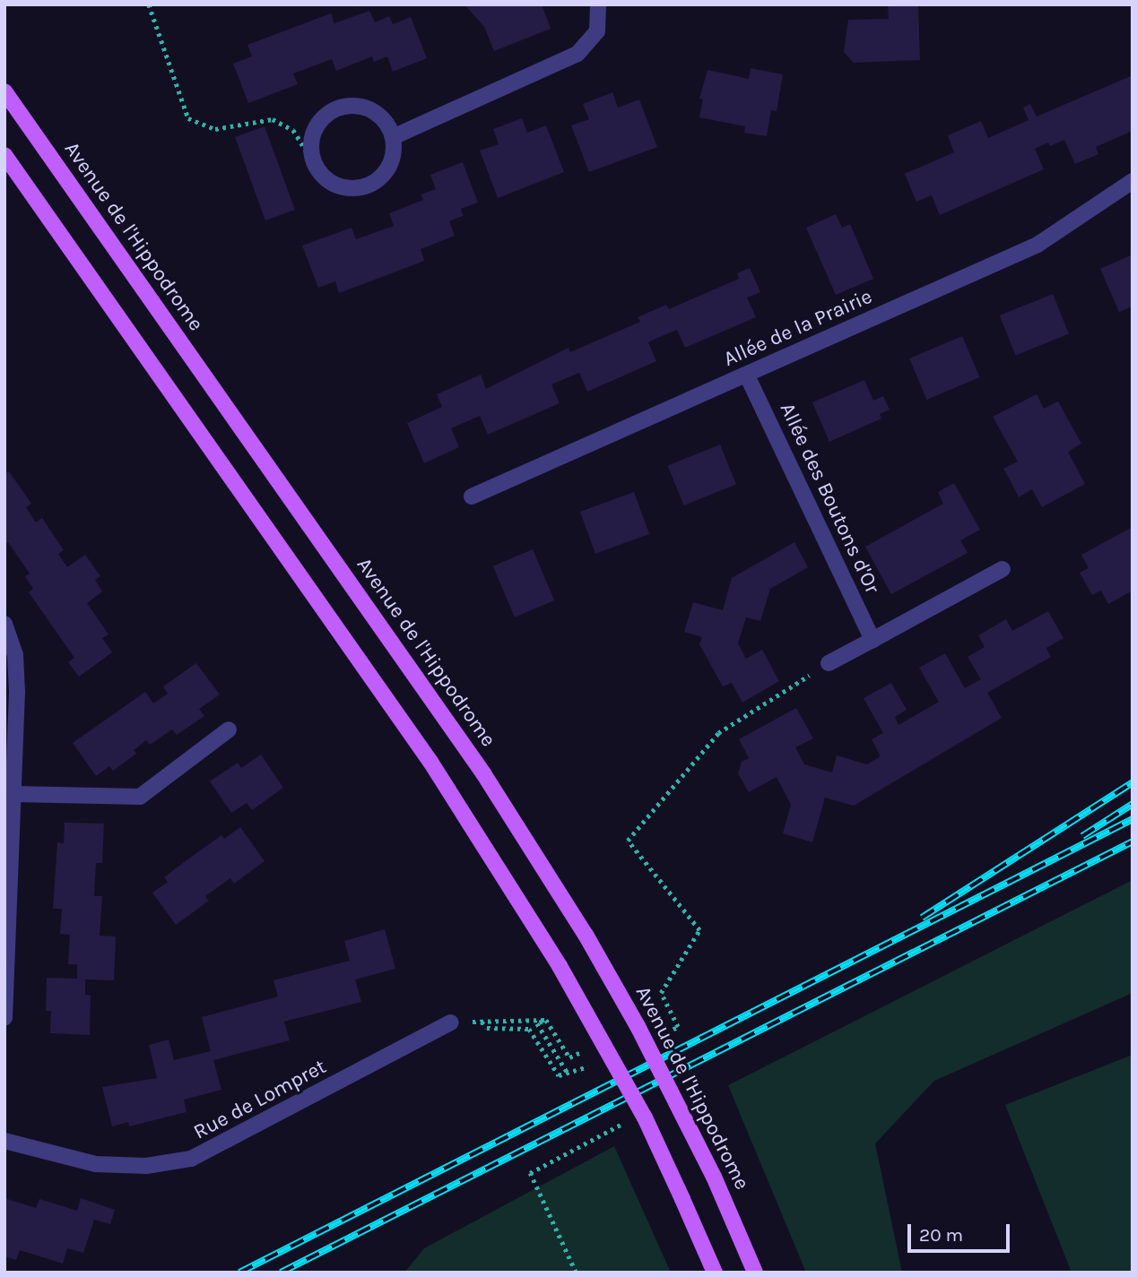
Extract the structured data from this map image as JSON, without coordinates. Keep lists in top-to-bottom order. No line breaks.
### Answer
{"streets":{"main road":["Avenue de l'Hippodrome"],"street":["Allée de la Prairie","Allée des Boutons d'Or","Rue de Lompret"]},"crossings":[["Allée de la Prairie","Allée des Boutons d'Or"]],"scale_bar":"20 m"}
